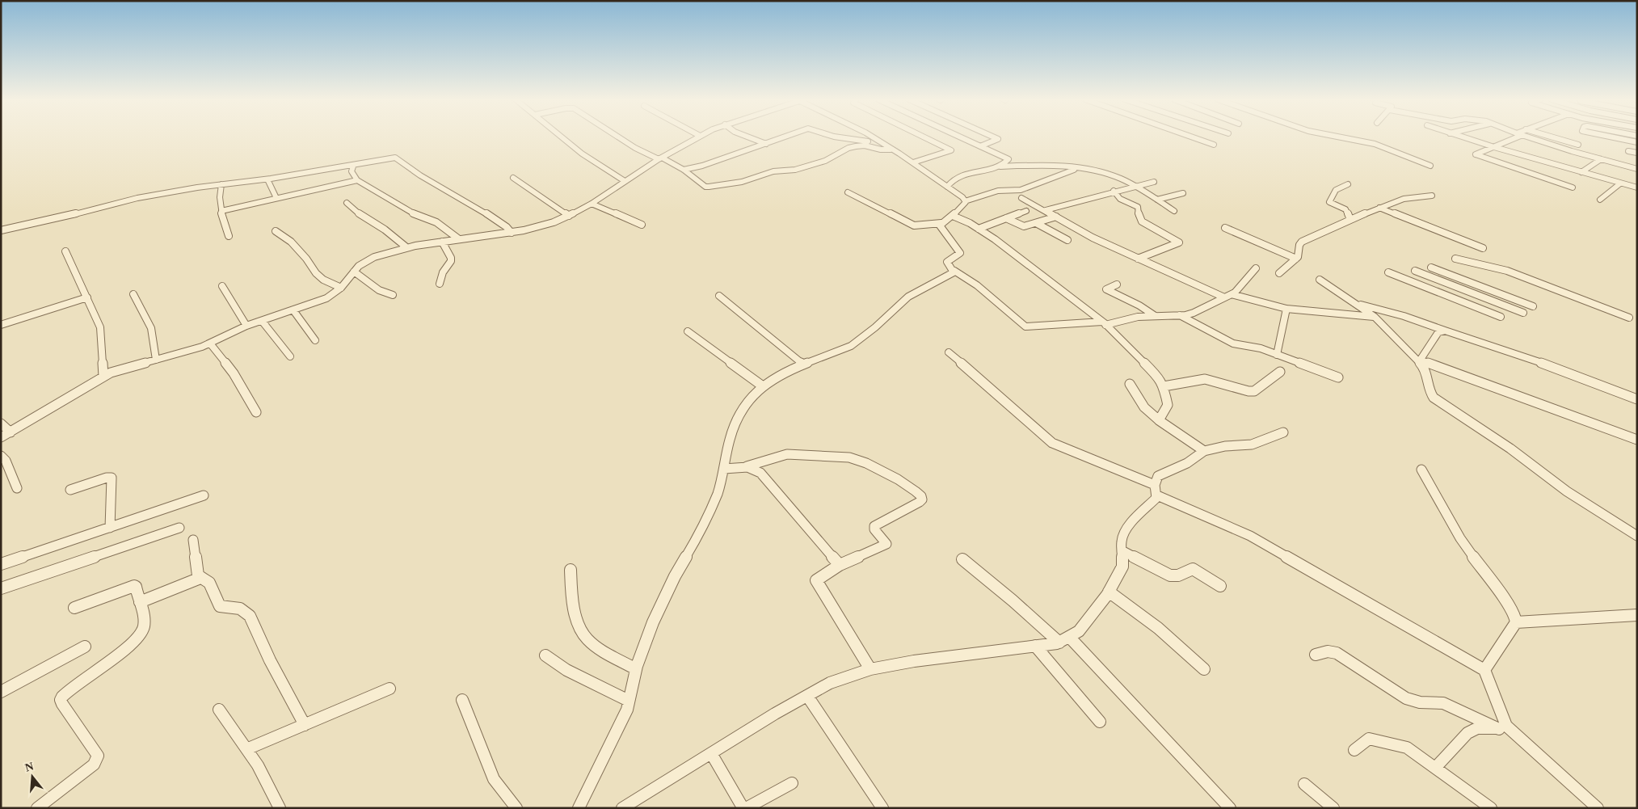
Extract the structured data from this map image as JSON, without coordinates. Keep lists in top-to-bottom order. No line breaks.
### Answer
{"north":"top"}
